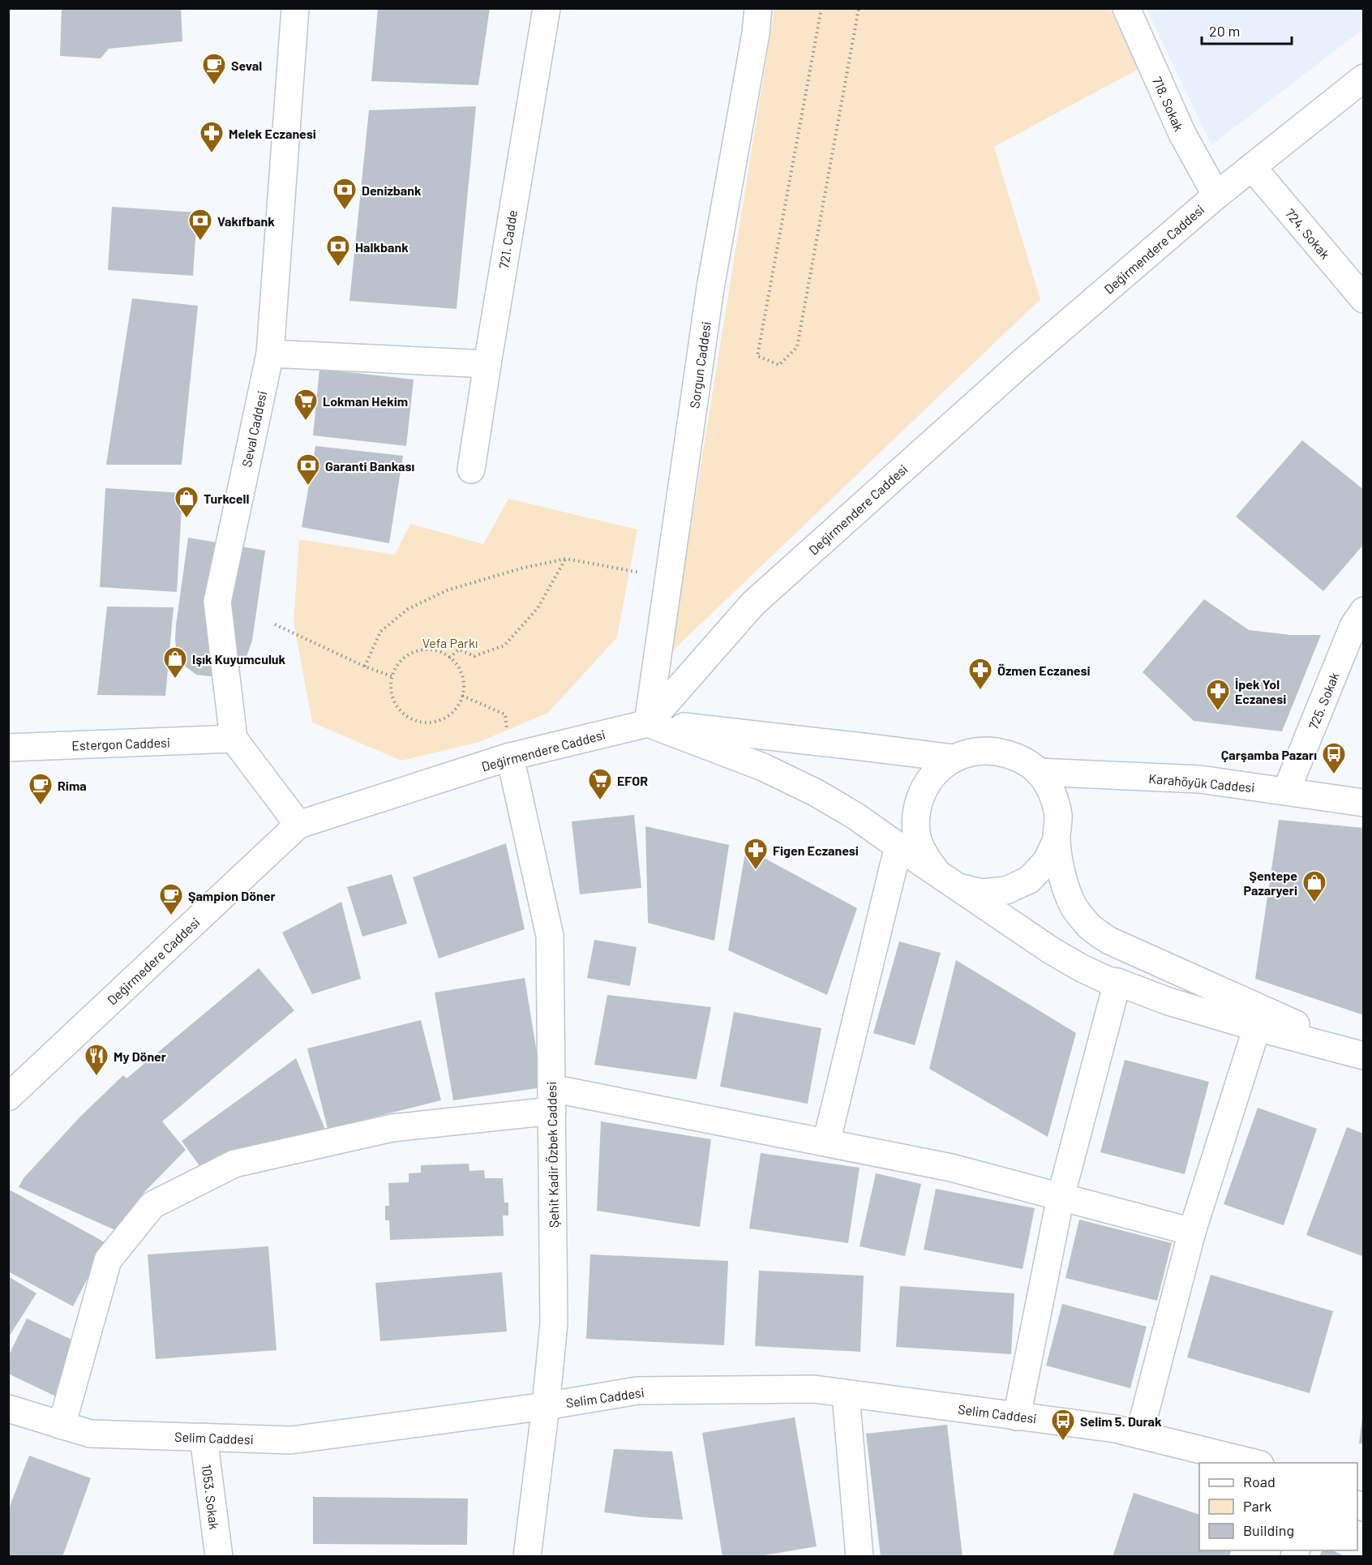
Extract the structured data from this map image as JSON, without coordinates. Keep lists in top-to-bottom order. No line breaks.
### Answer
{"streets":{"street":["718. Sokak","724. Sokak","721. Cadde","Değirmendere Caddesi","Sorgun Caddesi","Seval Caddesi","725. Sokak","Estergon Caddesi","Karahöyük Caddesi","Değirmedere Caddesi","Şehit Kadir Özbek Caddesi","Selim Caddesi","1053. Sokak"]},"crossings":[["718. Sokak","Değirmendere Caddesi"],["724. Sokak","Değirmendere Caddesi"],["Değirmendere Caddesi","Sorgun Caddesi"],["Değirmendere Caddesi","Değirmedere Caddesi"],["Değirmendere Caddesi","Şehit Kadir Özbek Caddesi"],["Seval Caddesi","Estergon Caddesi"],["725. Sokak","Karahöyük Caddesi"],["Şehit Kadir Özbek Caddesi","Selim Caddesi"],["Selim Caddesi","1053. Sokak"]],"parks":["Vefa Parkı"],"places":{"cafe":["Seval","Rima","Şampion Döner"],"pharmacy":["Melek Eczanesi","Özmen Eczanesi","İpek Yol Eczanesi","Figen Eczanesi"],"bank":["Denizbank","Vakıfbank","Halkbank","Garanti Bankası"],"supermarket":["Lokman Hekim","EFOR"],"shop":["Turkcell","Işık Kuyumculuk","Şentepe Pazaryeri"],"bus stop":["Çarşamba Pazarı","Selim 5. Durak"],"restaurant":["My Döner"]},"legend":["Road","Park","Building"],"scale_bar":"20 m"}
